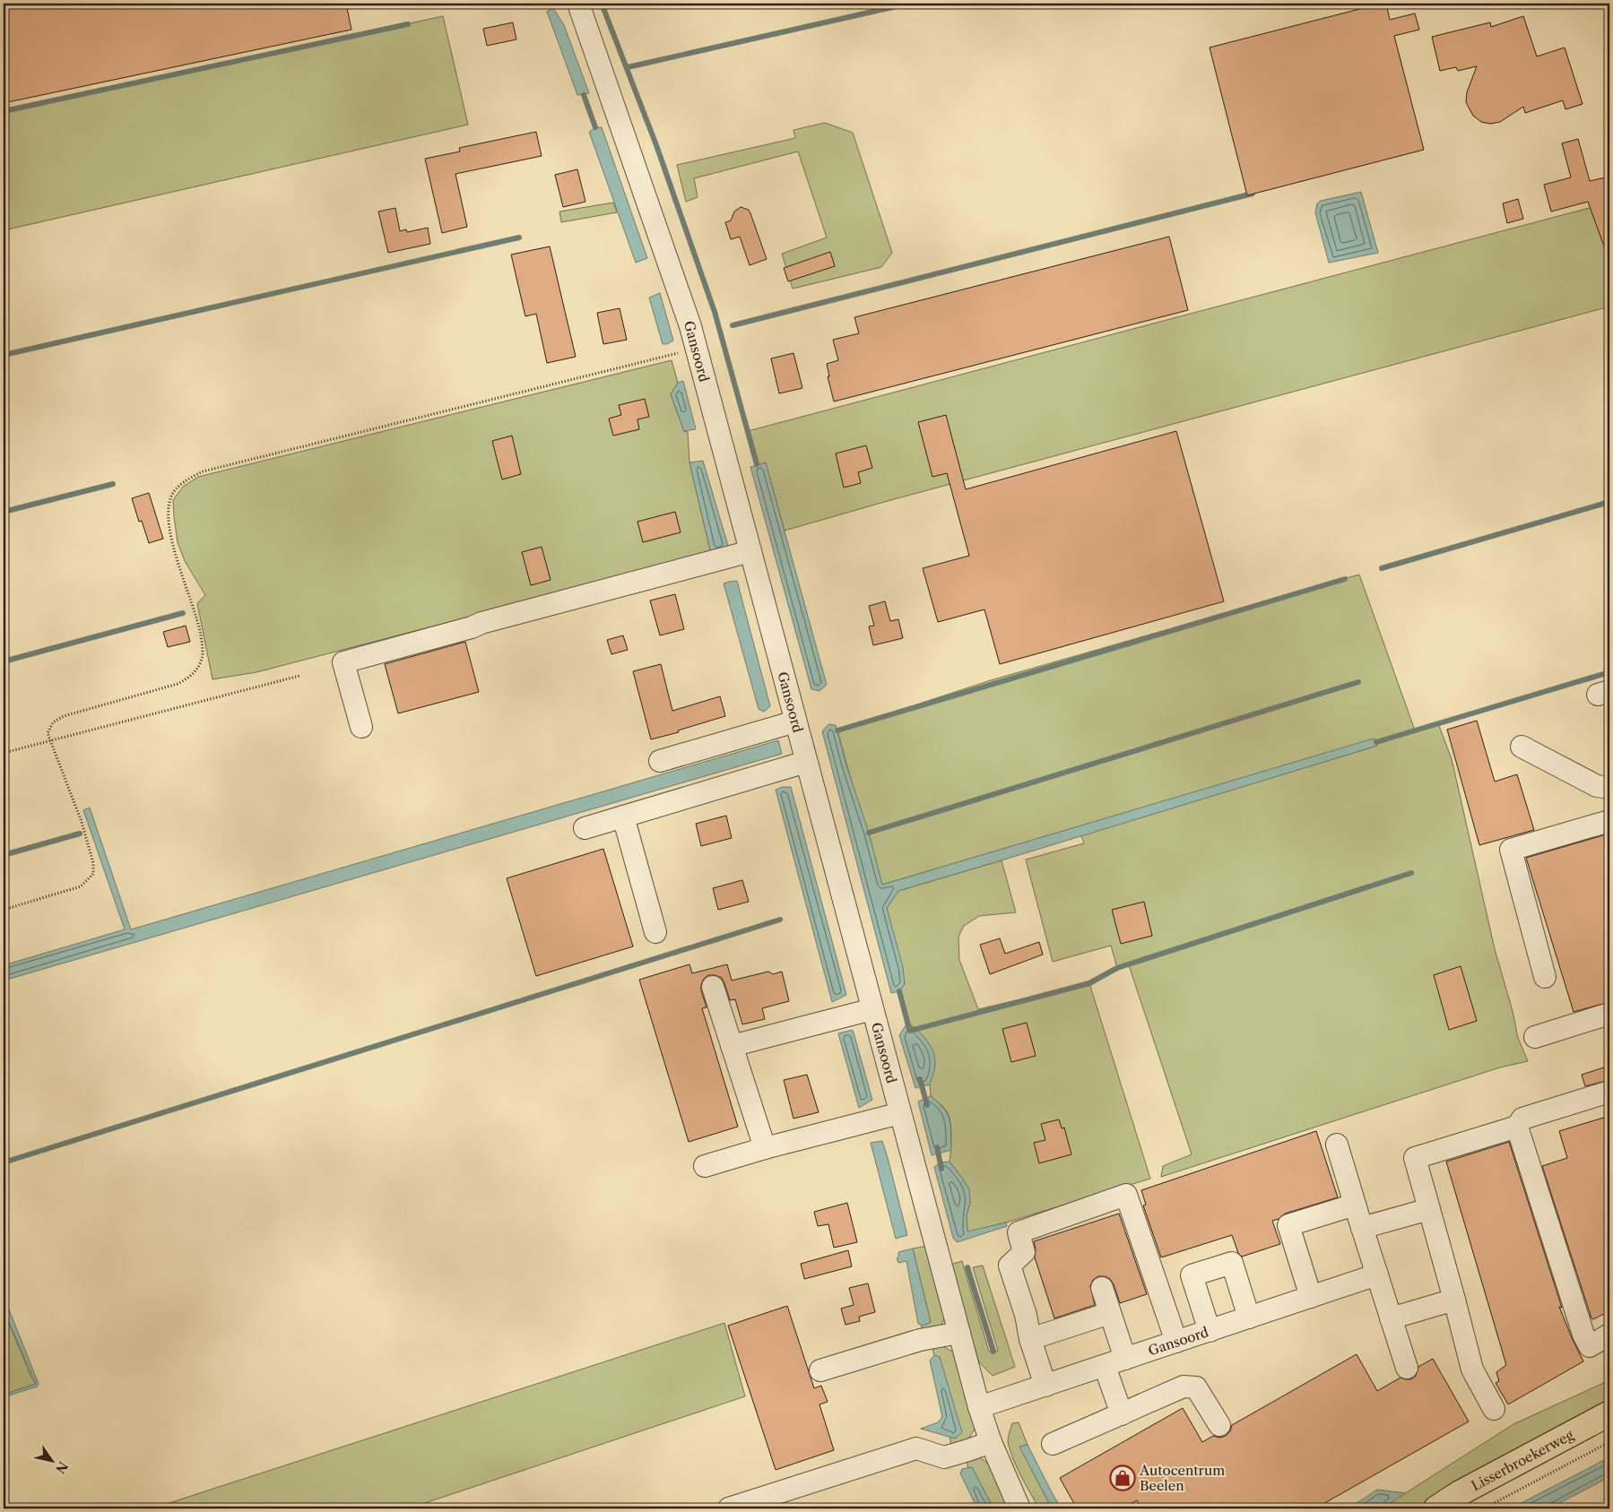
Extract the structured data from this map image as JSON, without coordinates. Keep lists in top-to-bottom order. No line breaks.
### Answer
{"streets":{"main road":["Lisserbroekerweg"],"street":["Gansoord"]},"places":{"shop":["Autocentrum Beelen"]},"north":"bottom right"}
